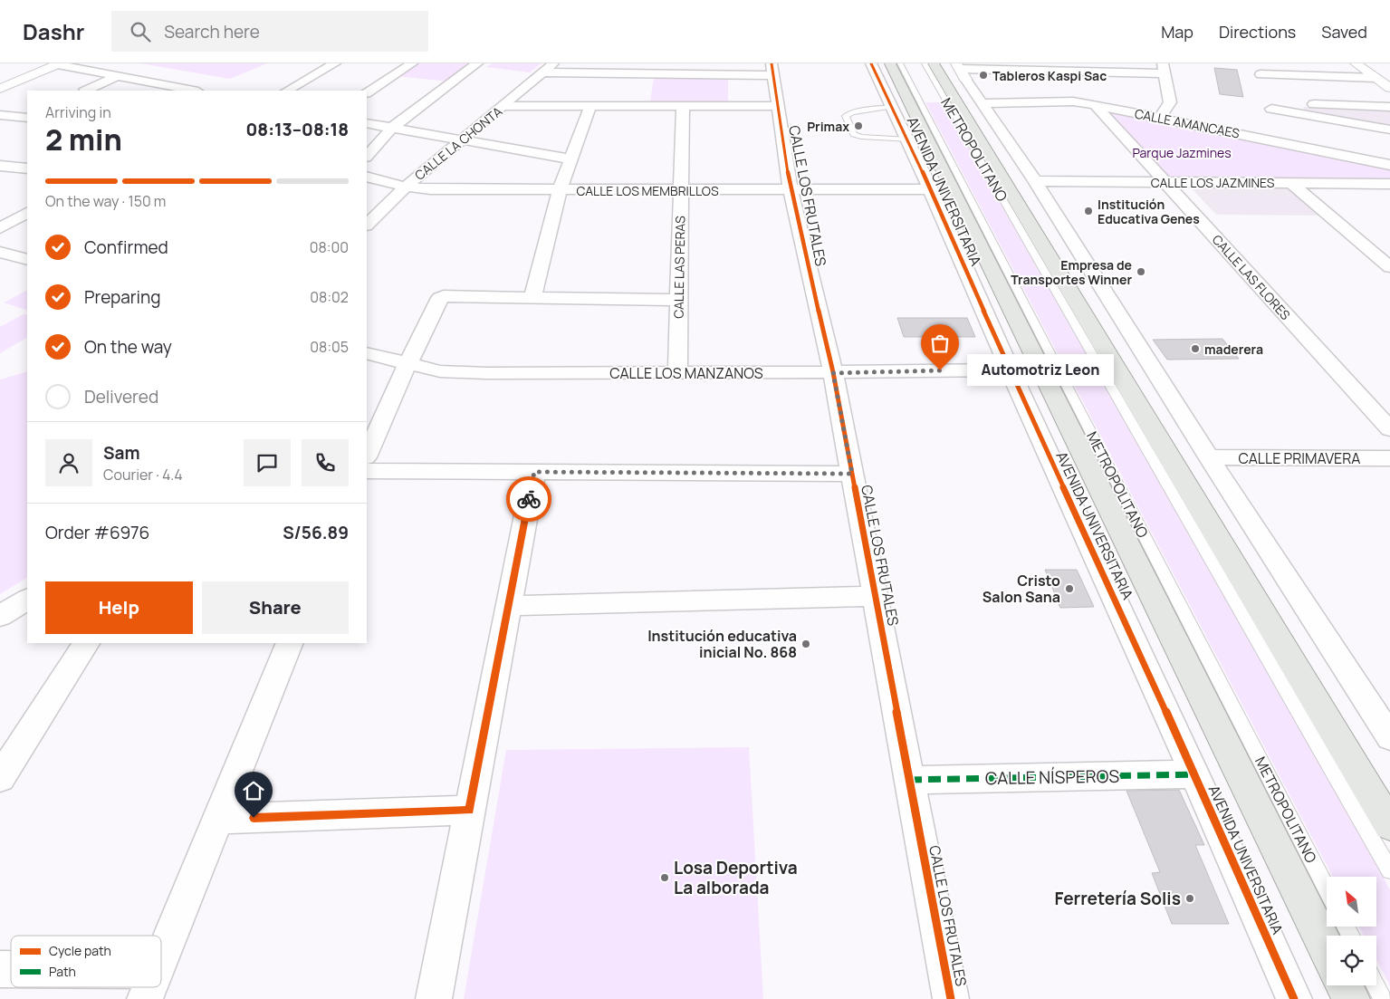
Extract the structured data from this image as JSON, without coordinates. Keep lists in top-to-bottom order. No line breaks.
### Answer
{"streets":{"main road":["AVENIDA UNIVERSITARIA"],"street":["CALLE AMANCAES","CALLE LA CHONTA","CALLE LOS JAZMINES","CALLE LOS MEMBRILLOS","CALLE LOS FRUTALES","CALLE LAS PERAS","CALLE LAS FLORES","CALLE LOS MANZANOS","CALLE PRIMAVERA","CALLE NÍSPEROS"],"lane":["METROPOLITANO"]},"crossings":[["CALLE AMANCAES","CALLE LAS FLORES"],["CALLE LA CHONTA","CALLE LOS MEMBRILLOS"],["CALLE LOS JAZMINES","CALLE LAS FLORES"],["CALLE LOS MEMBRILLOS","AVENIDA UNIVERSITARIA"],["CALLE LOS MEMBRILLOS","CALLE LOS FRUTALES"],["CALLE LOS MEMBRILLOS","CALLE LAS PERAS"],["AVENIDA UNIVERSITARIA","CALLE LOS MANZANOS"],["AVENIDA UNIVERSITARIA","CALLE NÍSPEROS"],["CALLE LOS FRUTALES","CALLE LOS MANZANOS"],["CALLE LOS FRUTALES","CALLE NÍSPEROS"],["CALLE LAS PERAS","CALLE LOS MANZANOS"]],"parks":["Parque Jazmines"],"places":["Tableros Kaspi Sac","Primax","Institución Educativa Genes","Empresa de Transportes Winner","maderera","Automotriz Leon","Cristo Salon Sana","Institución educativa inicial No. 868","Losa Deportiva La alborada","Ferretería Solis"],"legend":["Cycle path","Path"],"north":"top left","page":{"header":"Dashr","search":"Search here","nav":["Map","Directions","Saved"],"heading":["2 min","Arriving in","08:13–08:18"],"panel":["Sam","Courier · 4.4","Order #6976","S/56.89"],"bar":"On the way · 150 m","list":[["Confirmed","08:00"],["Preparing","08:02"],["On the way","08:05"],"Delivered"],"bubble":"Automotriz Leon","buttons":["Help","Share"]}}
